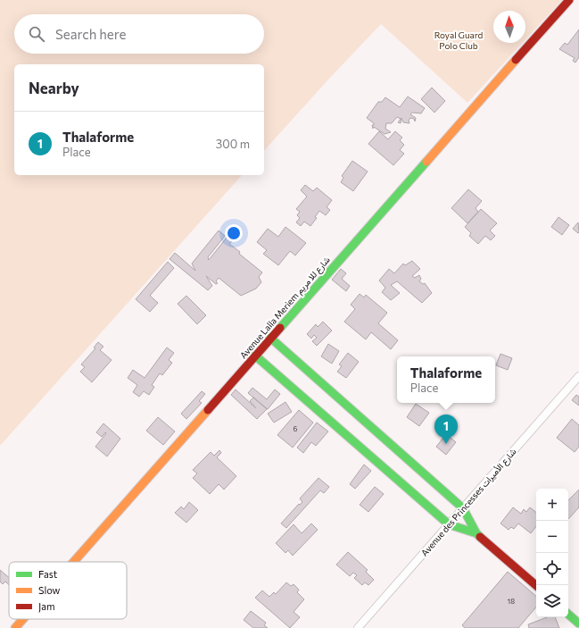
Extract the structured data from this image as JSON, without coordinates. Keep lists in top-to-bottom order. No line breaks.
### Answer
{"streets":{"street":["Avenue Lalla Meriem شارع للا مريم","Avenue des Princesses شارع الأميرات"]},"parks":["Royal Guard Polo Club"],"house_numbers":["6","18"],"legend":["Fast","Slow","Jam"],"north":"top","page":{"search":"Search here","heading":"Nearby","list":[{"mark":"1","name":"Thalaforme","note":"Place","value":"300 m"}],"popup":["Thalaforme","Place"],"pins":"1","map_buttons":["+","−"]}}
